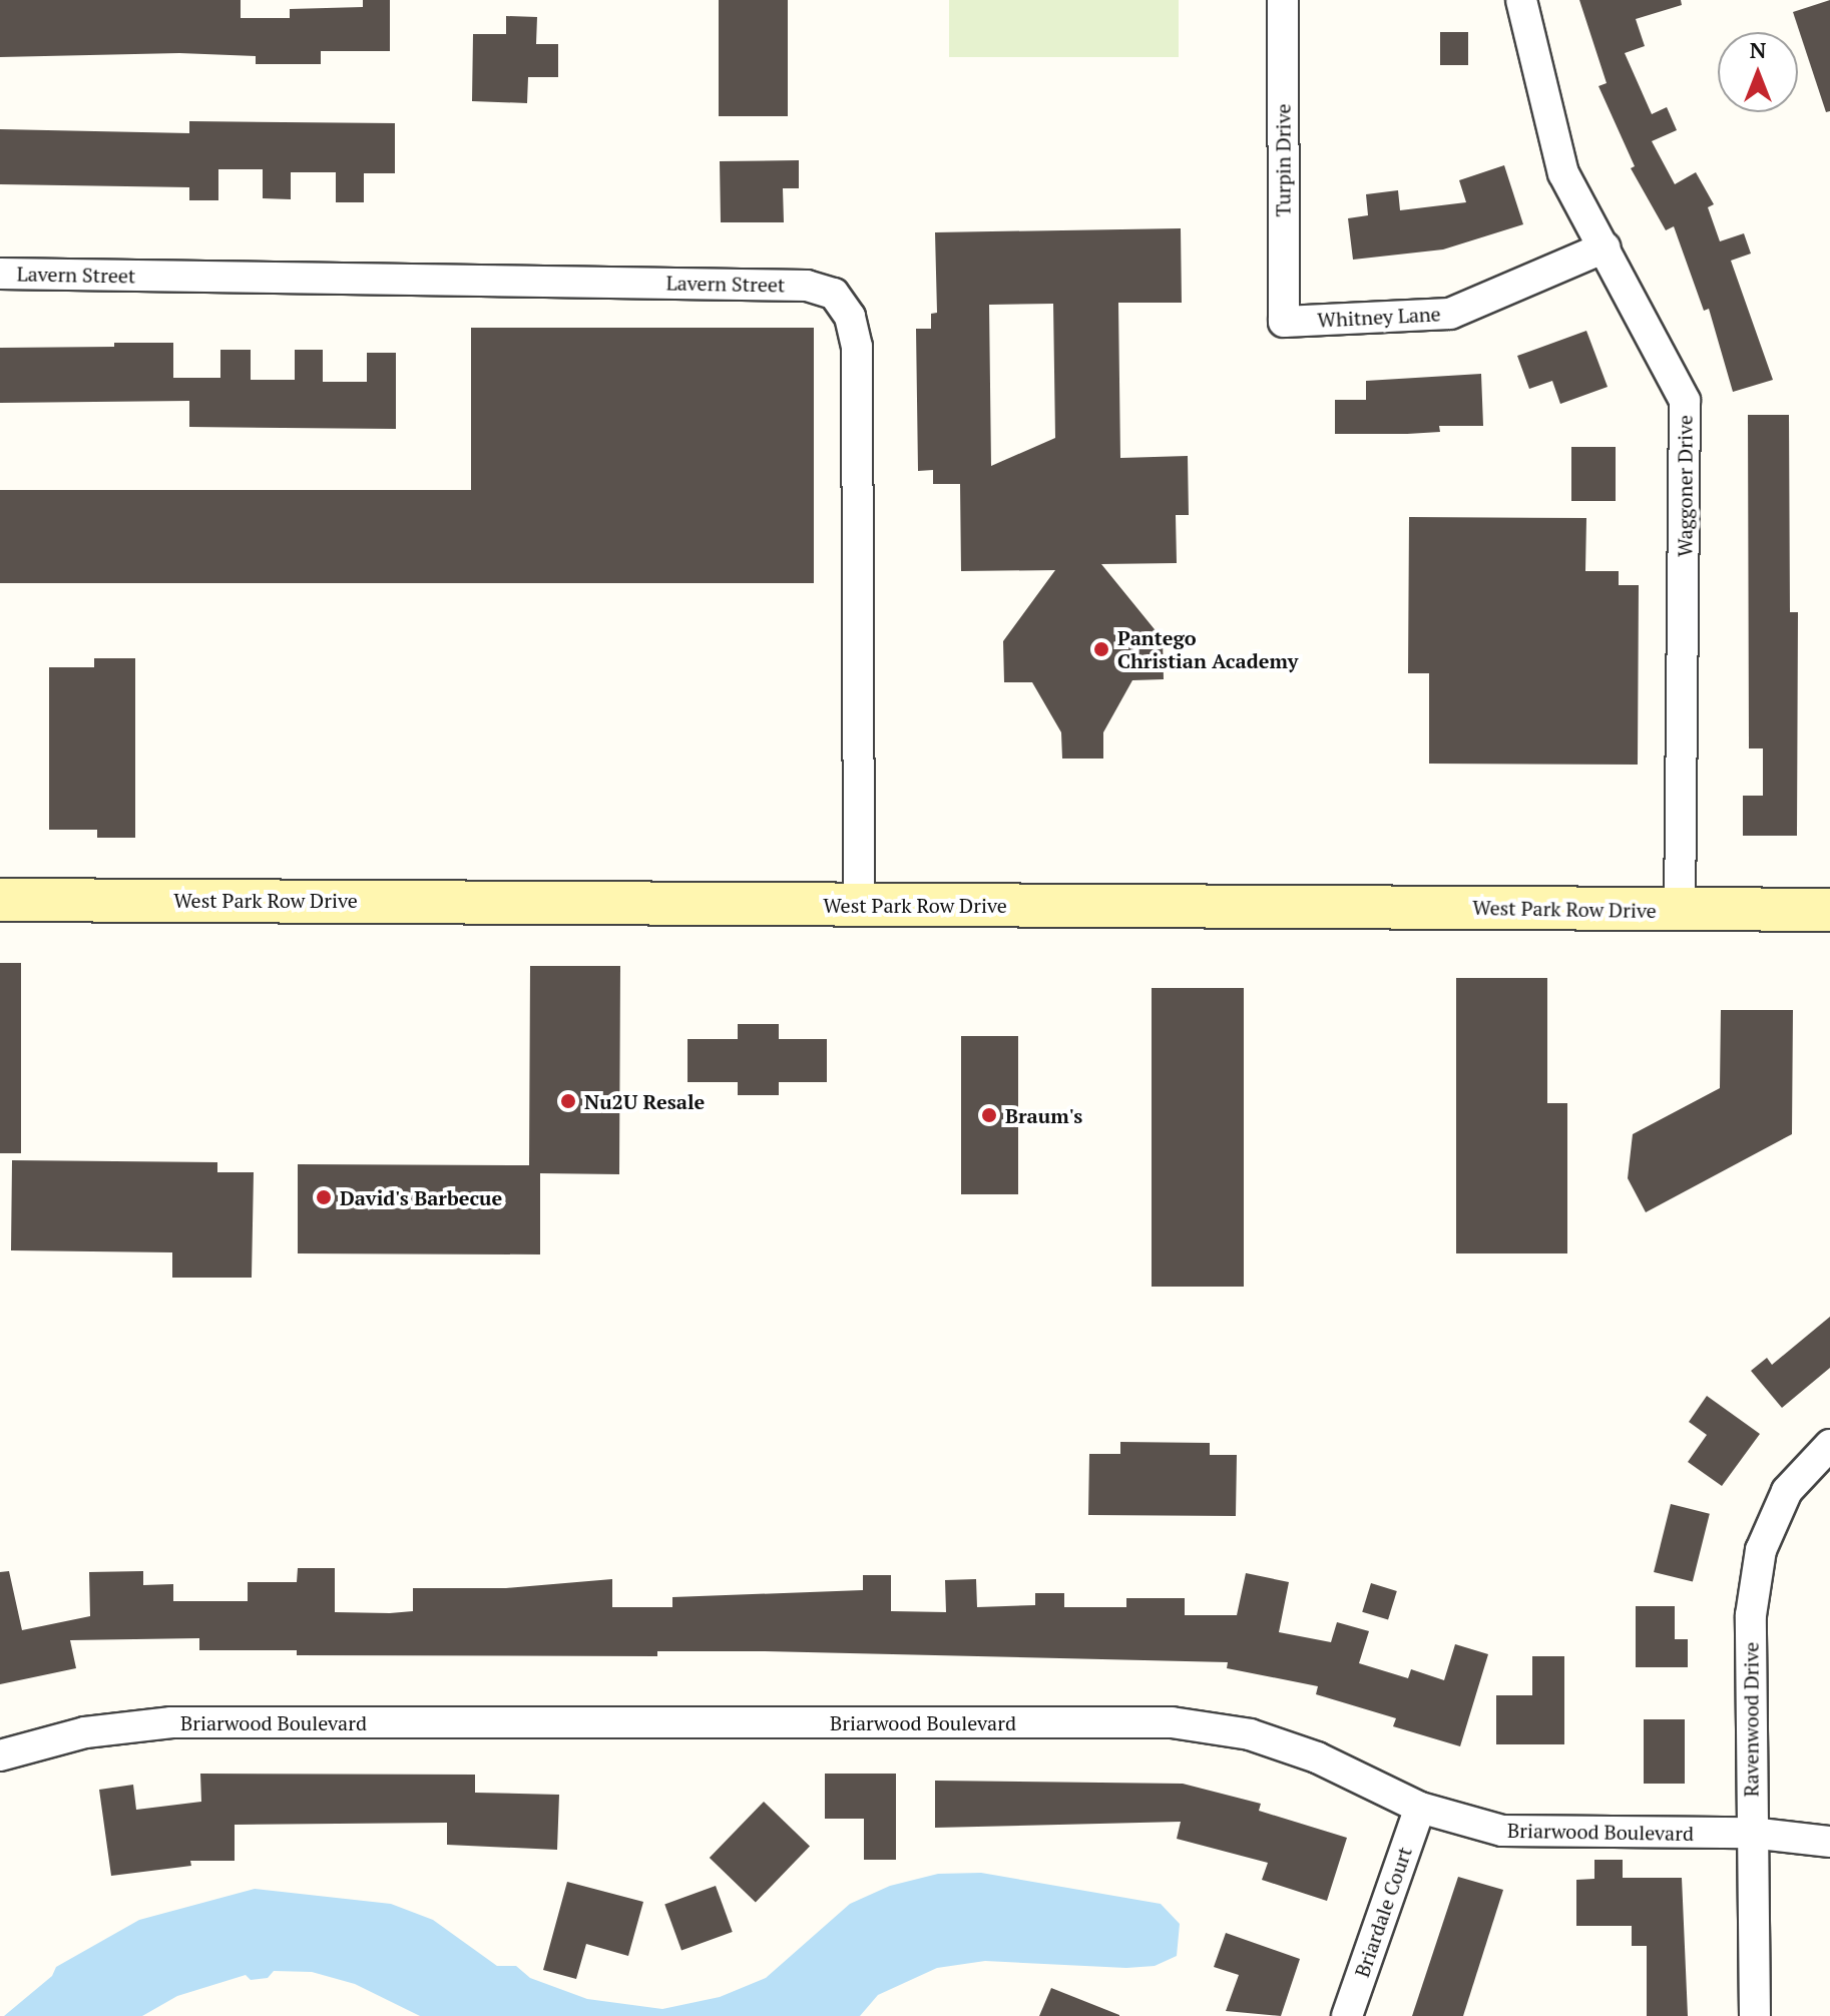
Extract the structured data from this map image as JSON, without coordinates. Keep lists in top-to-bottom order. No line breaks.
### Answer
{"streets":{"main road":["West Park Row Drive"],"street":["Turpin Drive","Lavern Street","Whitney Lane","Waggoner Drive","Ravenwood Drive","Briarwood Boulevard","Briardale Court"]},"crossings":[["Turpin Drive","Whitney Lane"],["Lavern Street","West Park Row Drive"],["Whitney Lane","Waggoner Drive"],["Waggoner Drive","West Park Row Drive"],["Ravenwood Drive","Briarwood Boulevard"],["Briarwood Boulevard","Briardale Court"]],"places":["Pantego Christian Academy","Nu2U Resale","Braum's","David's Barbecue"],"north":"top"}
